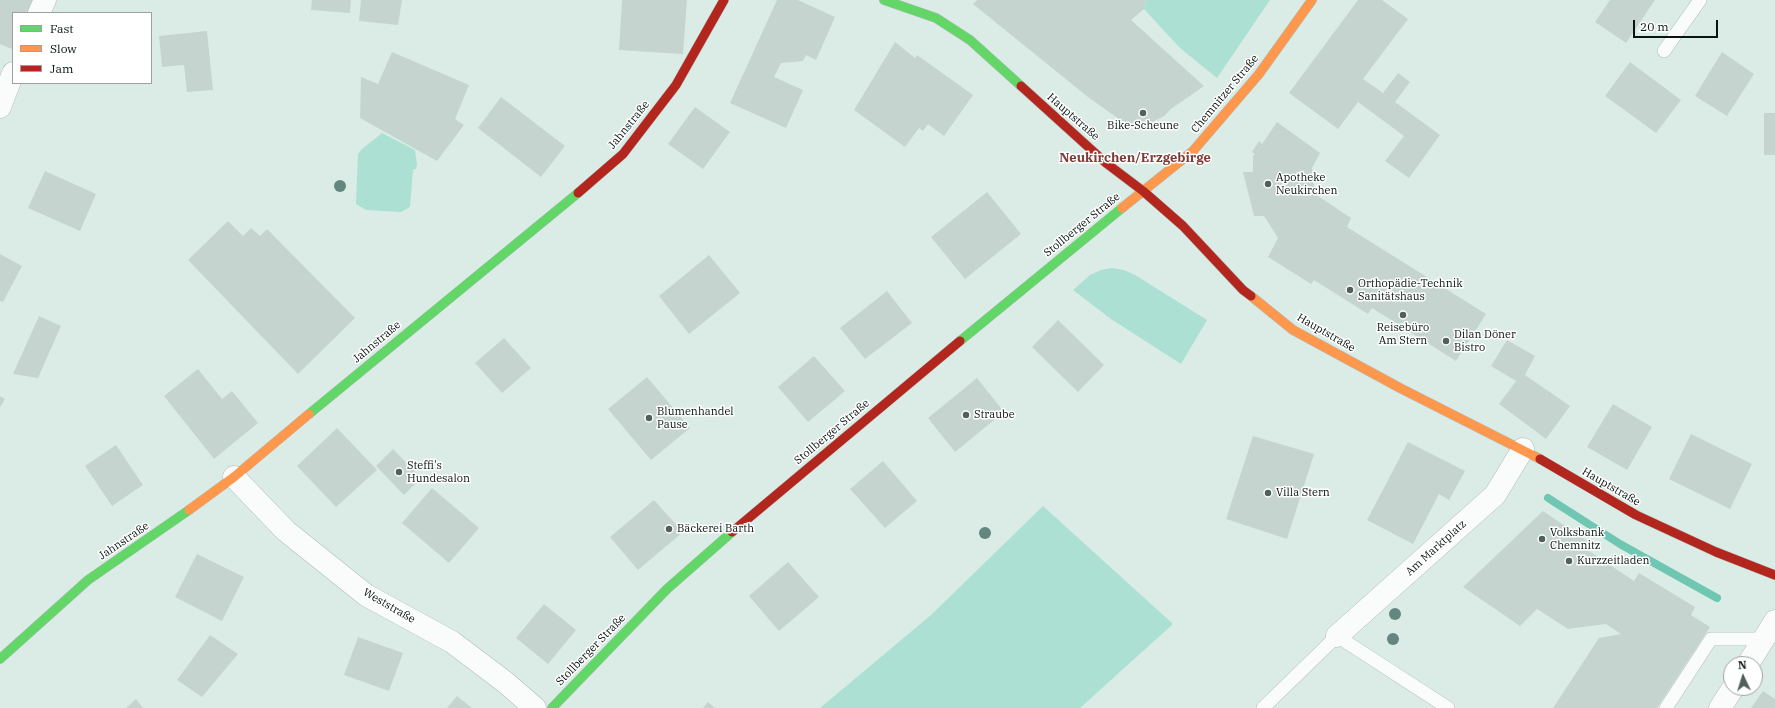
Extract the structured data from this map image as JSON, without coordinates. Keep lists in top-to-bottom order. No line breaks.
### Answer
{"streets":{"main road":["Chemnitzer Straße","Hauptstraße","Jahnstraße","Stollberger Straße"],"street":["Am Marktplatz","Weststraße"]},"crossings":[["Chemnitzer Straße","Hauptstraße"],["Chemnitzer Straße","Stollberger Straße"],["Hauptstraße","Stollberger Straße"],["Hauptstraße","Am Marktplatz"],["Jahnstraße","Weststraße"]],"districts":["Neukirchen/Erzgebirge"],"places":["Bike-Scheune","Apotheke Neukirchen","Orthopädie-Technik Sanitätshaus","Reisebüro Am Stern","Dilan Döner Bistro","Straube","Blumenhandel Pause","Steffi's Hundesalon","Villa Stern","Bäckerei Barth","Volksbank Chemnitz","Kurzzeitladen"],"legend":["Fast","Slow","Jam"],"scale_bar":"20 m","north":"top"}
